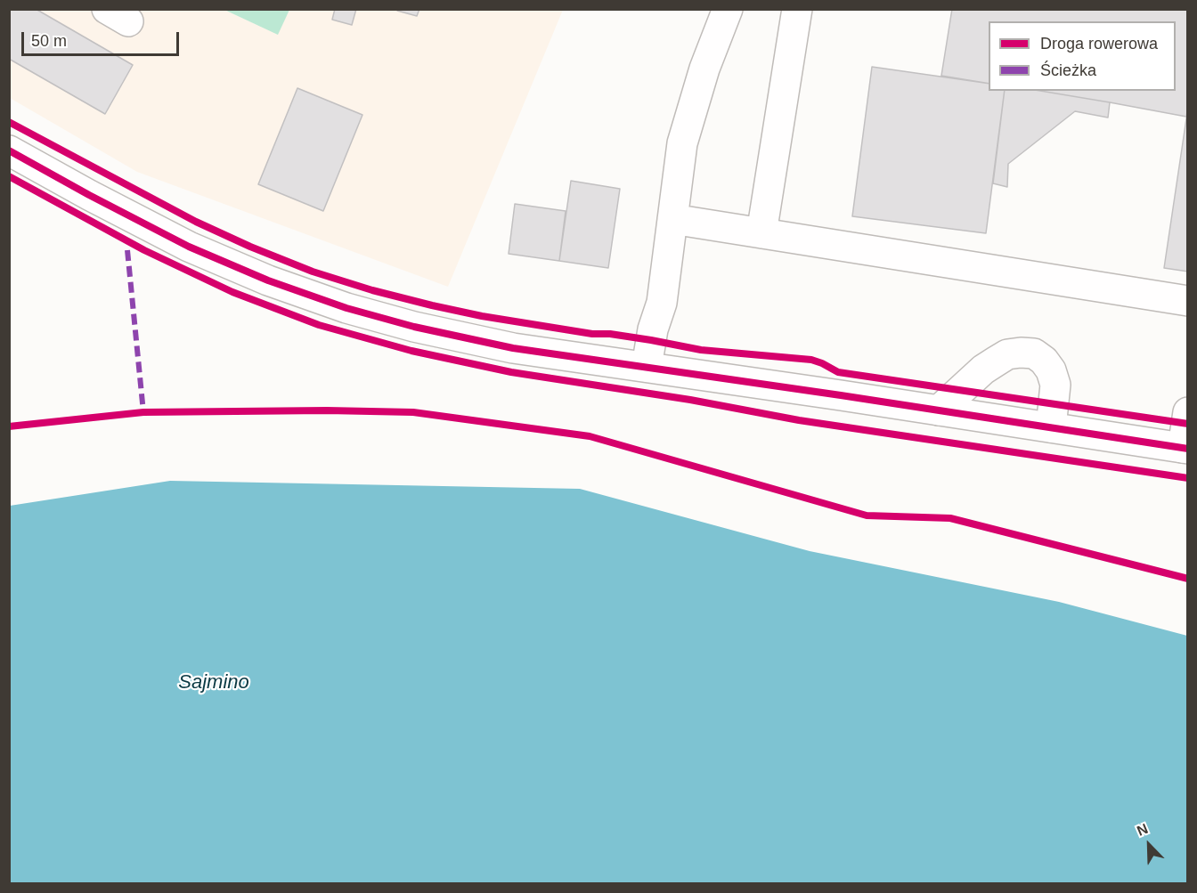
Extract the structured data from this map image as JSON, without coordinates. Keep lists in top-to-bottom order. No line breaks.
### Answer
{"water":["Sajmino"],"legend":["Droga rowerowa","Ścieżka"],"scale_bar":"50 m","north":"top left"}
